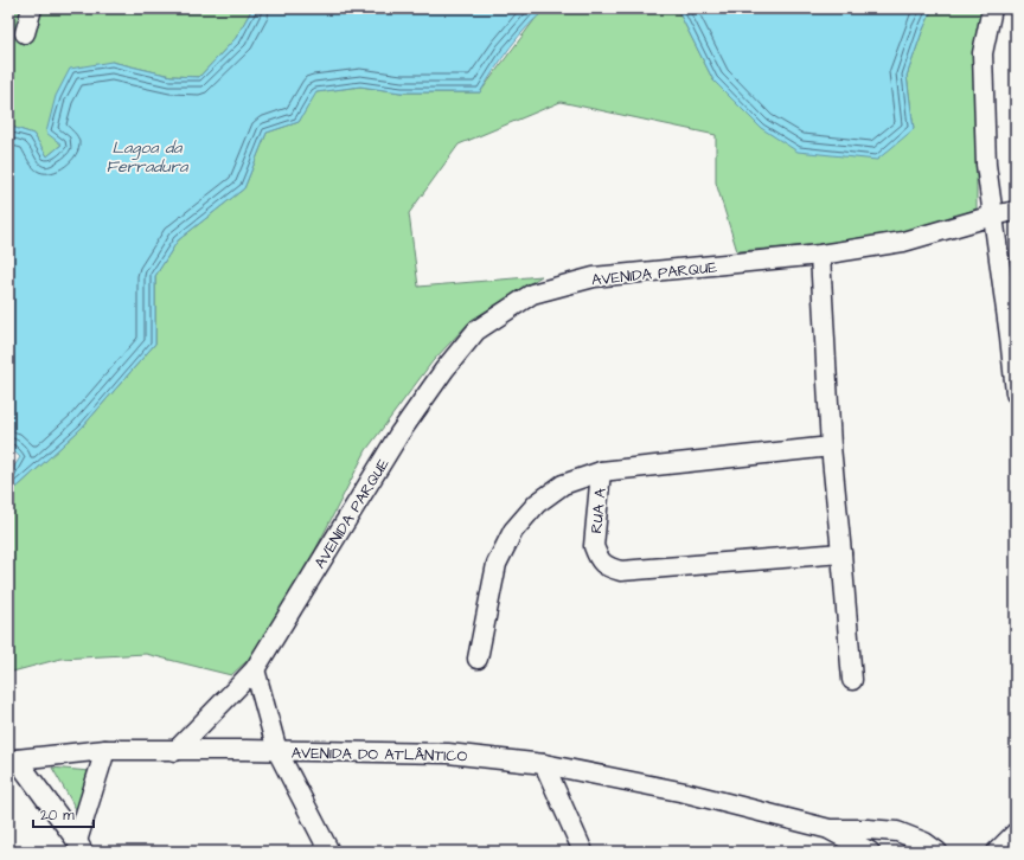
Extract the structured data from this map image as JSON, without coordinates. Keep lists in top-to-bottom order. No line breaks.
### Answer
{"streets":{"street":["AVENIDA PARQUE","RUA A","AVENIDA DO ATLÂNTICO"]},"crossings":[["AVENIDA PARQUE","AVENIDA DO ATLÂNTICO"]],"water":["Lagoa da Ferradura"],"scale_bar":"20 m"}
